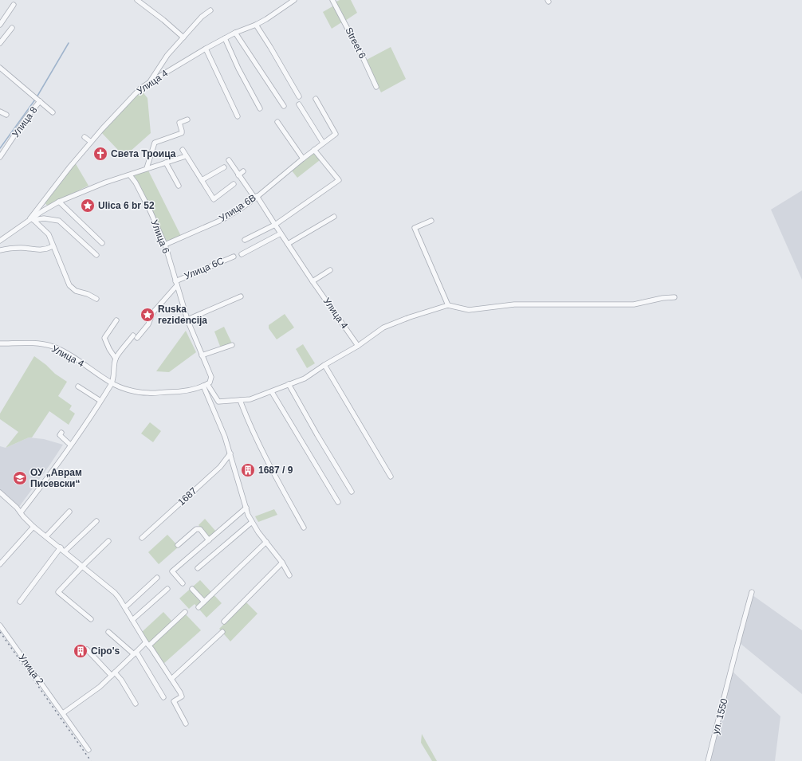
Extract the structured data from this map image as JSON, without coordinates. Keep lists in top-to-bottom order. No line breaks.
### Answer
{"streets":{"street":["Street 6","Улица 4","Улица 8","Улица 6B","Улица 6","Улица 6C","1687","Улица 2","ул. 1550"]},"crossings":[["Улица 4","Улица 6B"],["Улица 4","Улица 6"],["Улица 6B","Улица 6"],["Улица 6","Улица 6C"]],"places":{"church":["Света Троица"],"place":["Ulica 6 br 52","Ruska rezidencija"],"building":["1687 / 9","Cipo's"],"school or university":["ОУ „Аврам Писевски“"]}}
